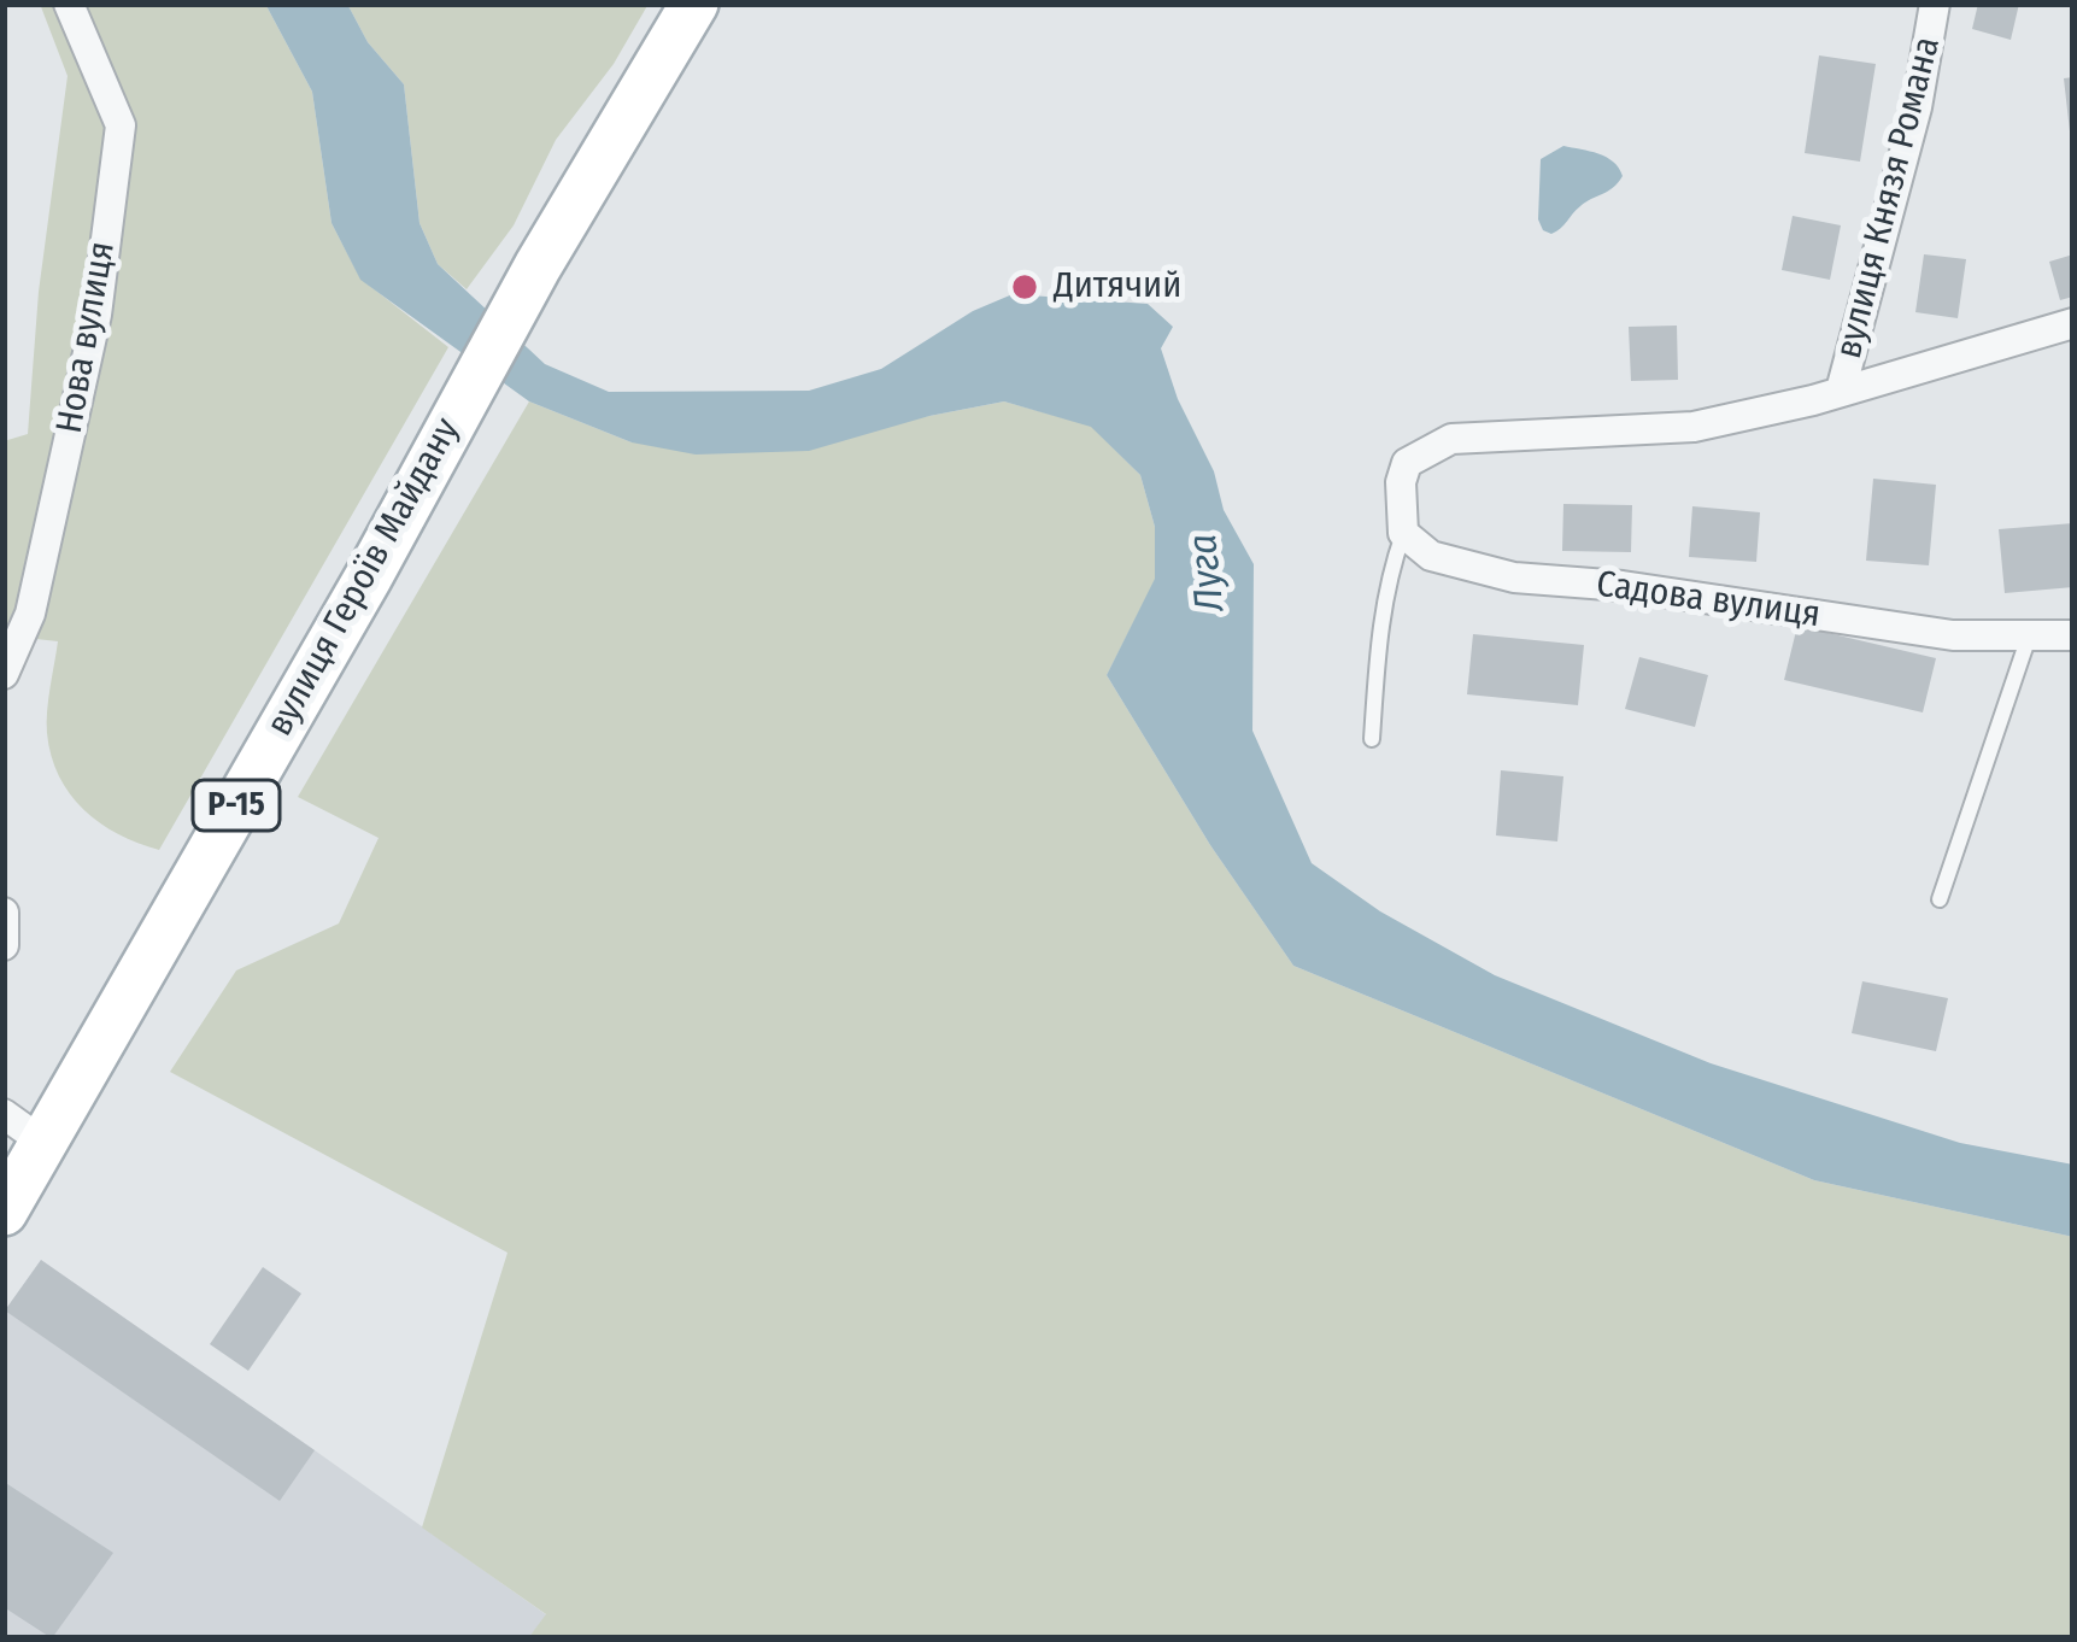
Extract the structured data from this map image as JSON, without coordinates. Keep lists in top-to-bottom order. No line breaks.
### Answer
{"streets":{"main road":["вулиця Героїв Майдану","Р-15"],"street":["вулиця Князя Романа","Нова вулиця","Садова вулиця"]},"water":["Луга"],"places":["Дитячий"]}
